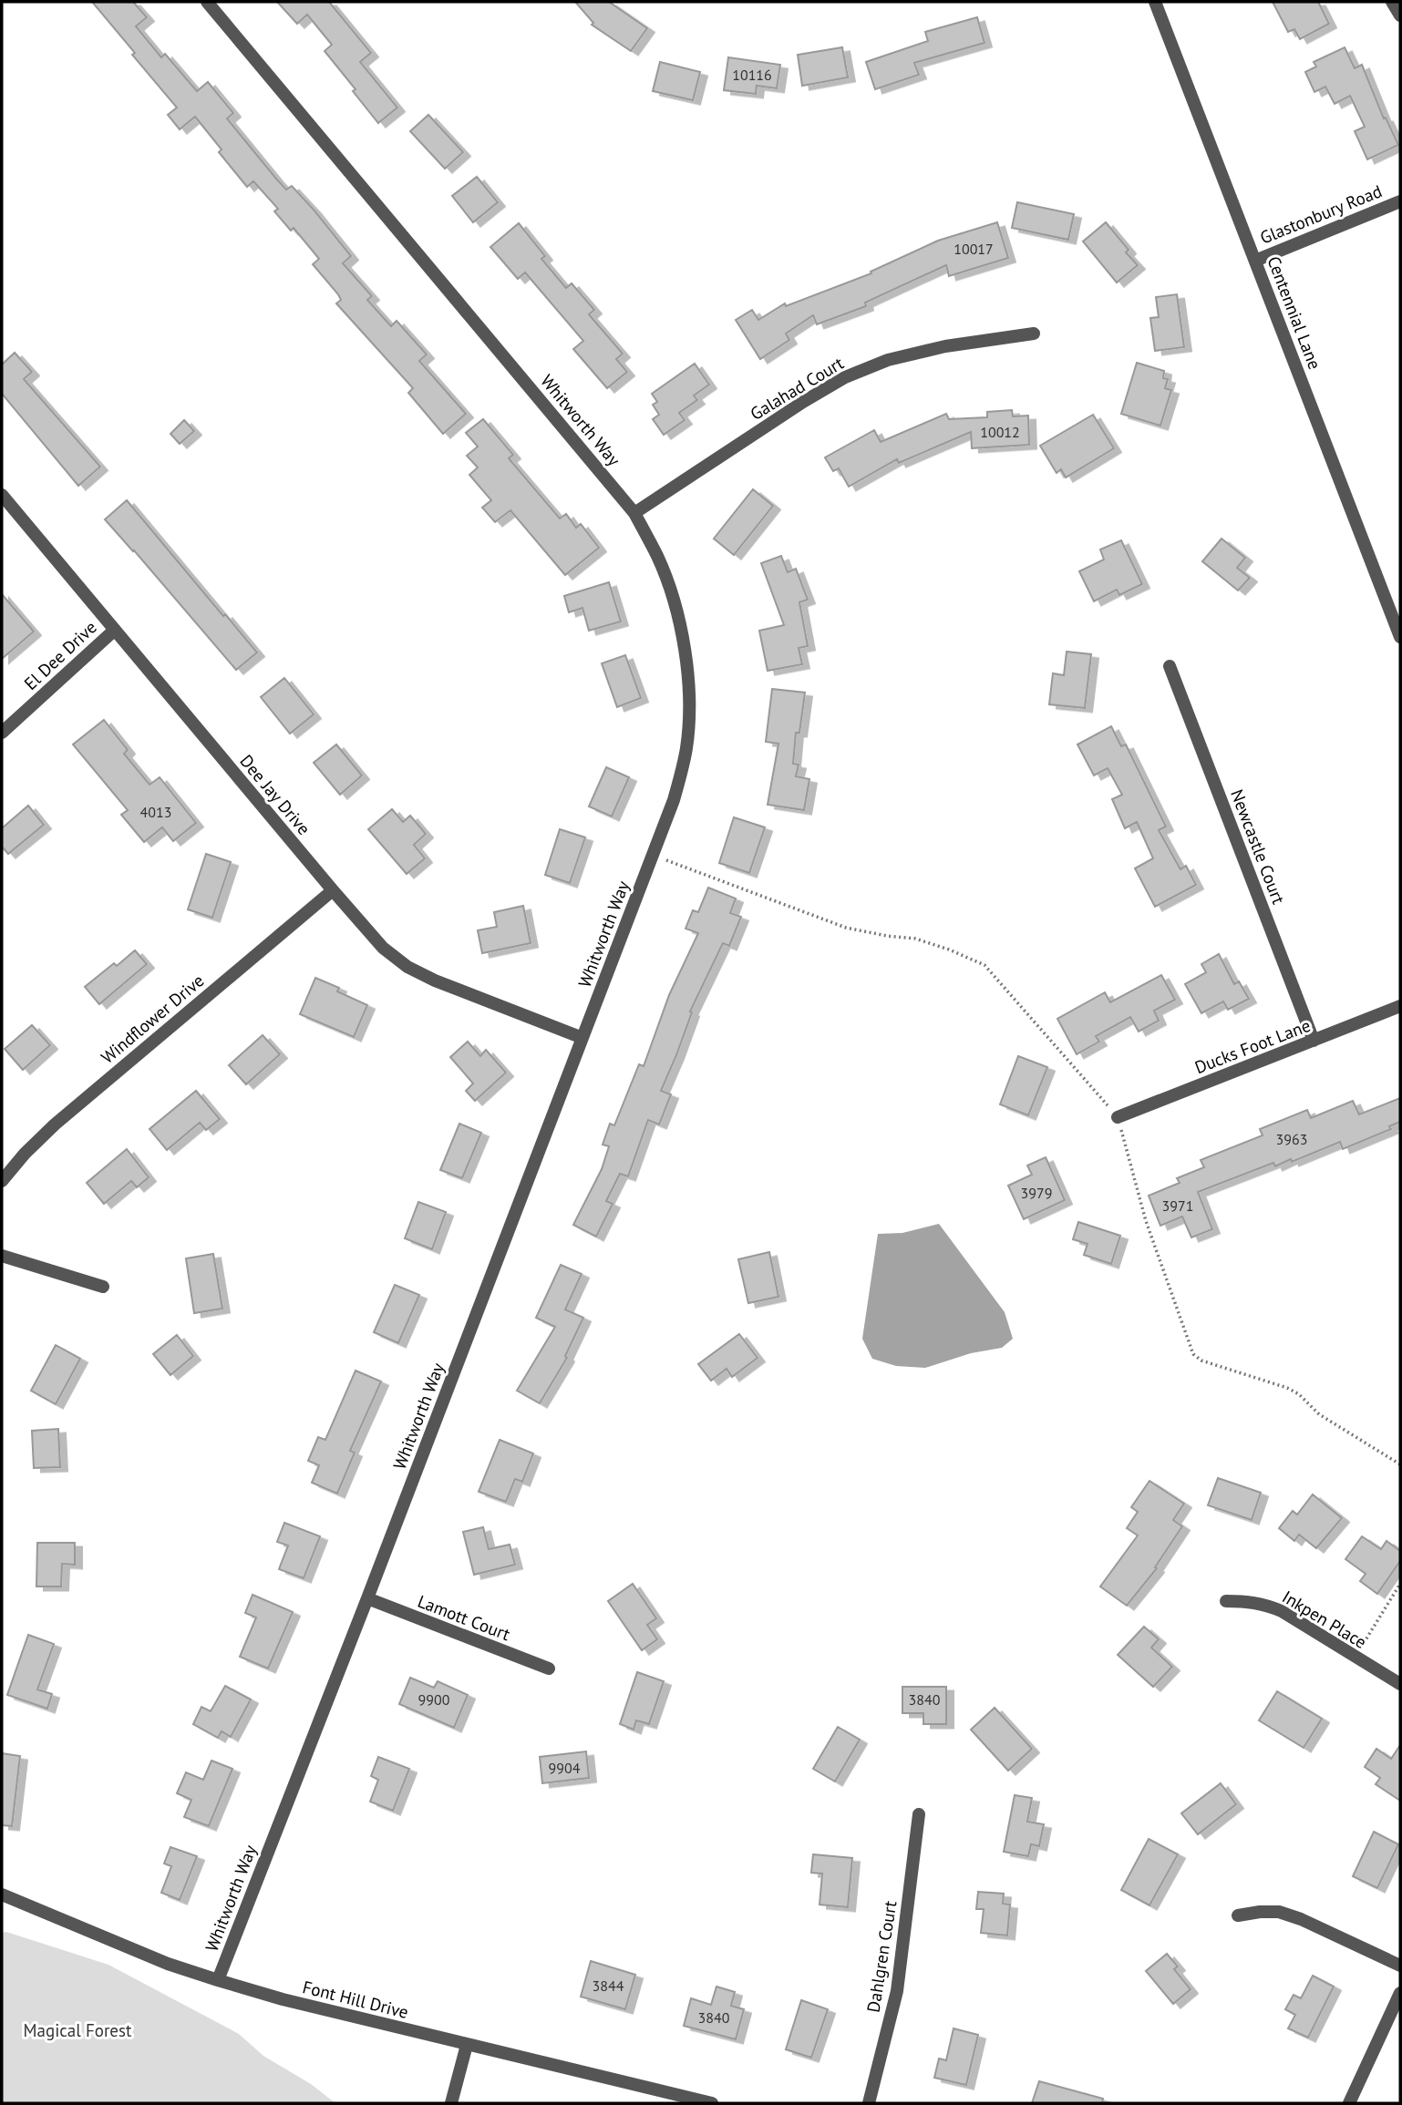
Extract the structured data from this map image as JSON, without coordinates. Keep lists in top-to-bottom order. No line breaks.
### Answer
{"streets":{"street":["Glastonbury Road","Centennial Lane","Galahad Court","Whitworth Way","El Dee Drive","Dee Jay Drive","Newcastle Court","Windflower Drive","Ducks Foot Lane","Lamott Court","Inkpen Place","Dahlgren Court","Font Hill Drive"]},"crossings":[["Glastonbury Road","Centennial Lane"],["Galahad Court","Whitworth Way"],["Whitworth Way","Dee Jay Drive"],["Whitworth Way","Lamott Court"],["Whitworth Way","Font Hill Drive"],["El Dee Drive","Dee Jay Drive"],["Dee Jay Drive","Windflower Drive"],["Newcastle Court","Ducks Foot Lane"]],"parks":["Magical Forest"],"house_numbers":["10116","10017","10012","4013","3963","3979","3971","9900","3840","9904","3844","3840"]}
